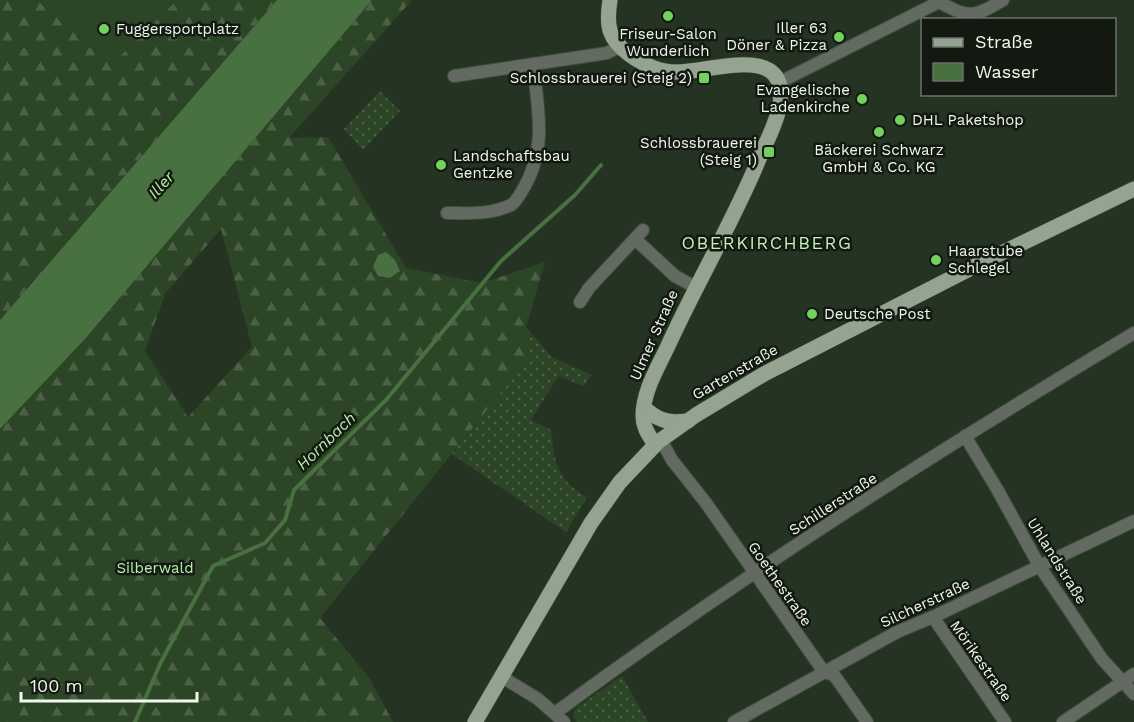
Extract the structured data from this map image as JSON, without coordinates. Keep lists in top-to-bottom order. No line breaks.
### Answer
{"streets":{"main road":["Ulmer Straße","Gartenstraße"],"street":["Schillerstraße","Uhlandstraße","Goethestraße","Silcherstraße","Mörikestraße"]},"crossings":[["Ulmer Straße","Gartenstraße"],["Ulmer Straße","Goethestraße"],["Gartenstraße","Goethestraße"],["Schillerstraße","Uhlandstraße"],["Schillerstraße","Goethestraße"],["Uhlandstraße","Silcherstraße"],["Goethestraße","Silcherstraße"],["Silcherstraße","Mörikestraße"]],"districts":["OBERKIRCHBERG"],"water":["Iller","Hornbach"],"parks":["Silberwald"],"places":{"other":["Friseur-Salon Wunderlich","Fuggersportplatz","Iller 63 Döner & Pizza","Evangelische Ladenkirche","DHL Paketshop","Bäckerei Schwarz GmbH & Co. KG","Landschaftsbau Gentzke","Haarstube Schlegel","Deutsche Post"],"transit":["Schlossbrauerei (Steig 2)","Schlossbrauerei (Steig 1)"]},"legend":["Straße","Wasser"],"scale_bar":"100 m"}
